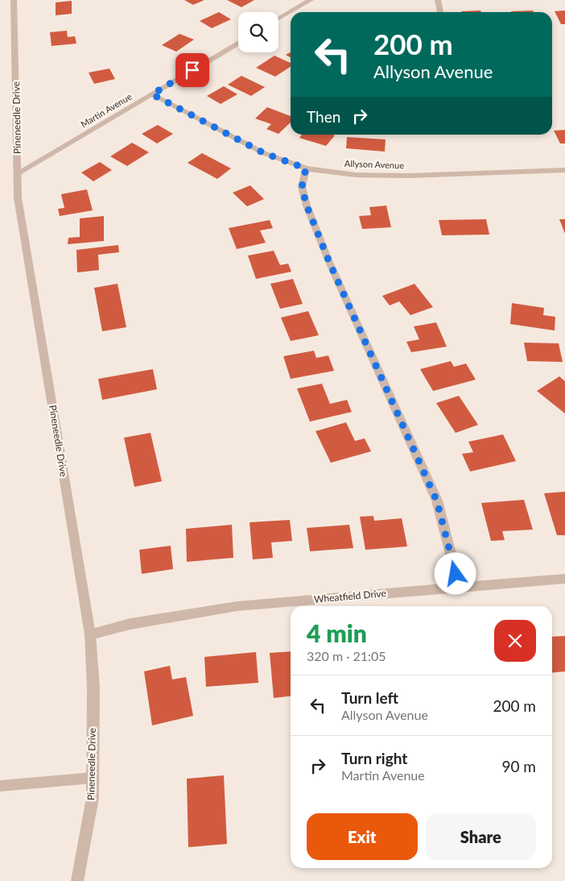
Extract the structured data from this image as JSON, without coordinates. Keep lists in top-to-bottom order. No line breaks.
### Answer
{"streets":{"street":["Martin Avenue","Pineneedle Drive","Allyson Avenue","Wheatfield Drive"]},"crossings":[["Martin Avenue","Pineneedle Drive"],["Martin Avenue","Allyson Avenue"],["Pineneedle Drive","Wheatfield Drive"]],"page":{"turn":["200 m","Allyson Avenue"],"then":"Then","heading":["4 min","320 m · 21:05"],"list":[{"name":"Turn left","note":"Allyson Avenue","value":"200 m"},{"name":"Turn right","note":"Martin Avenue","value":"90 m"}],"buttons":["Exit","Share"]}}
